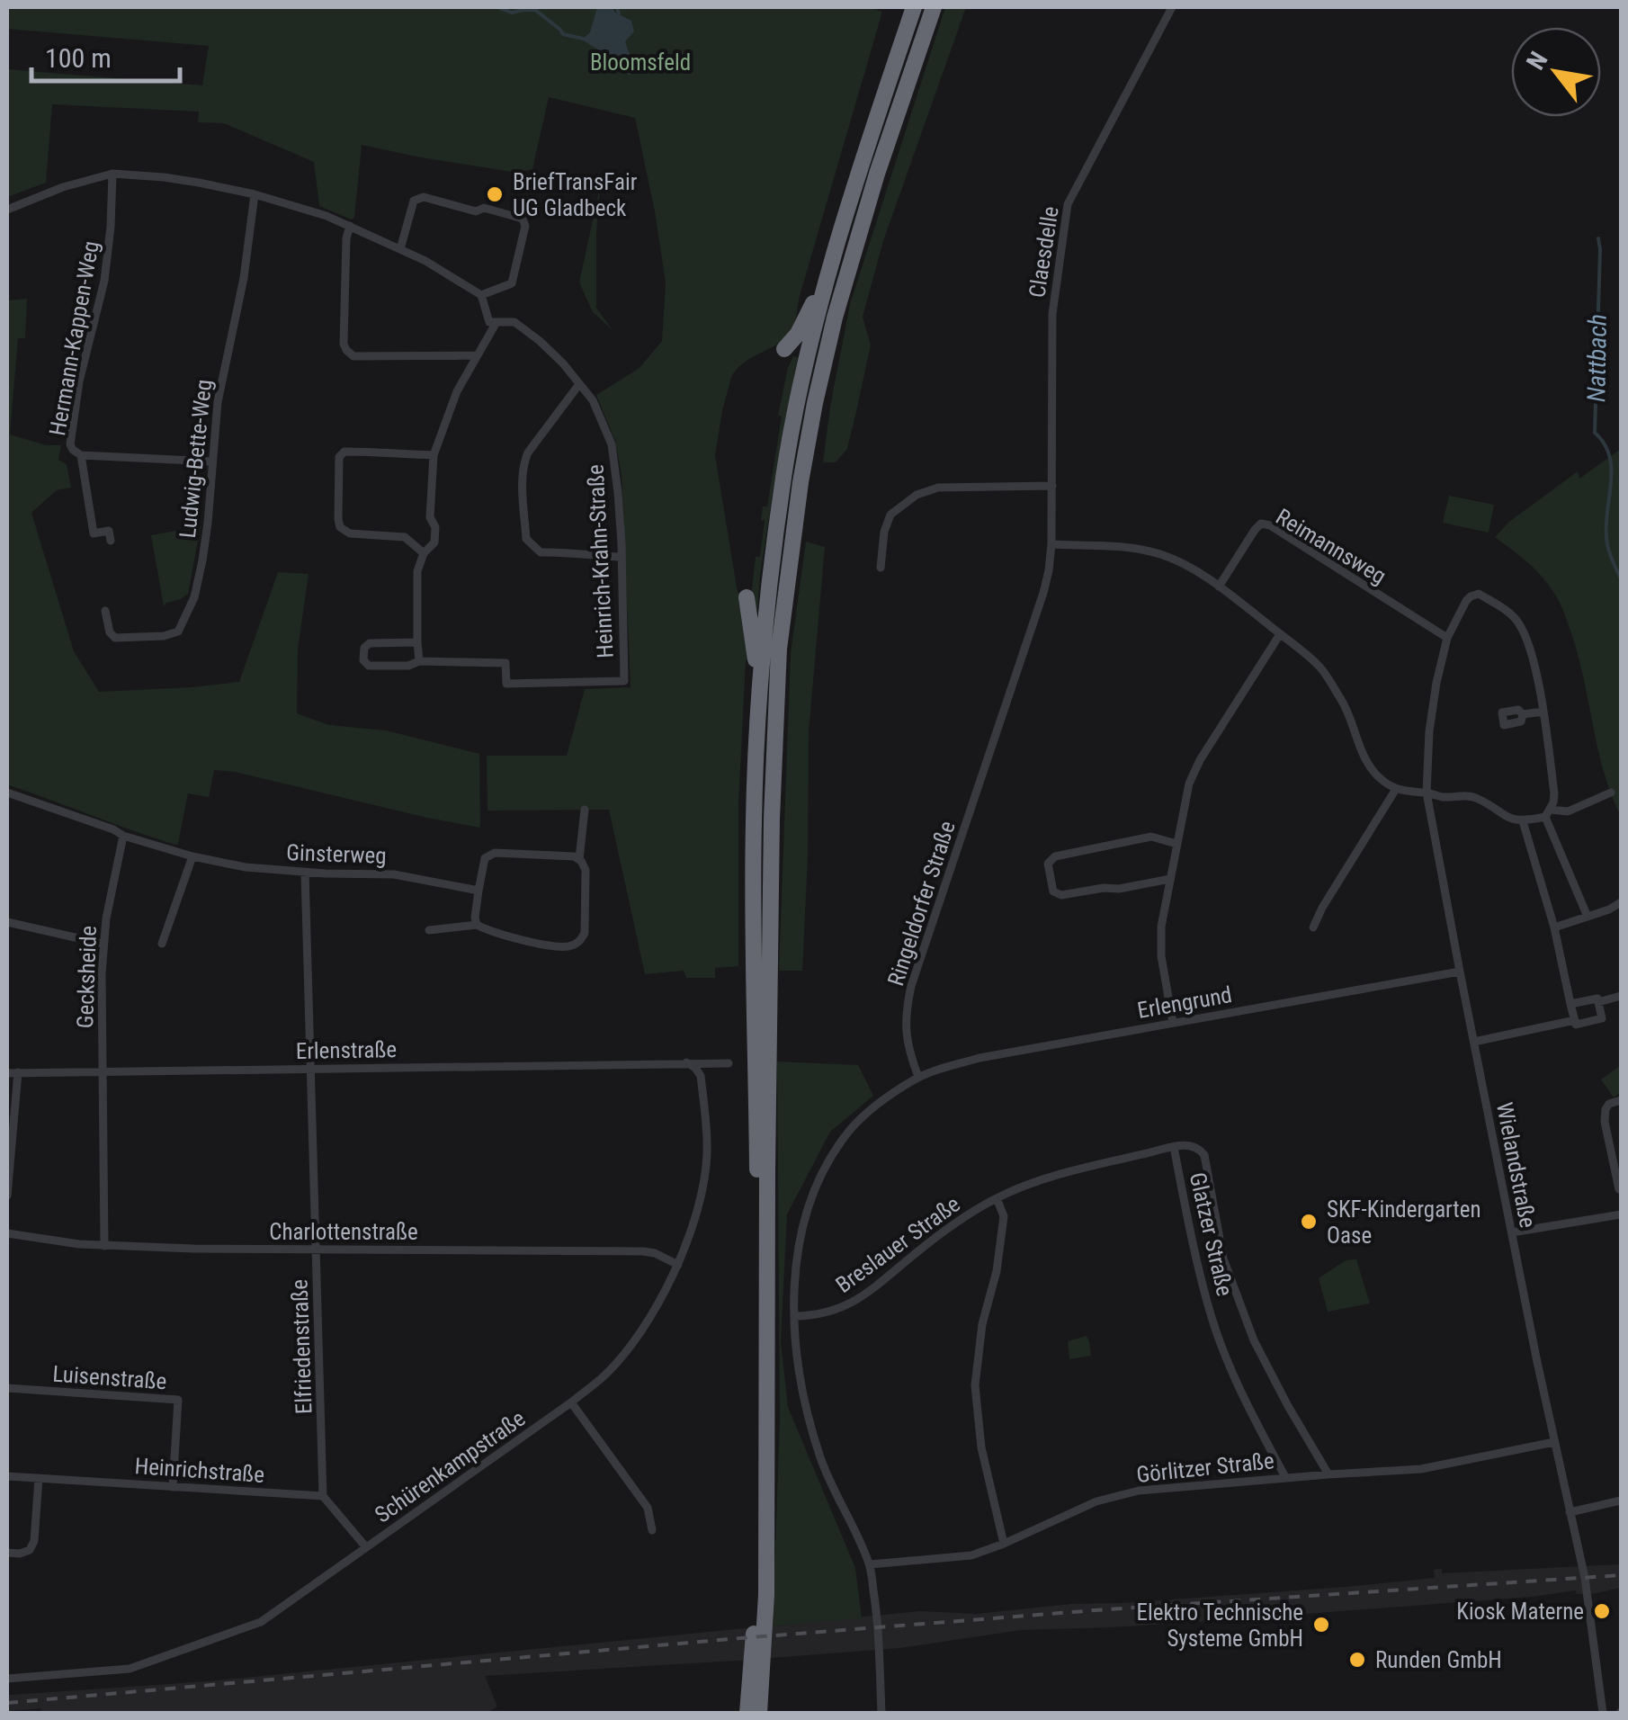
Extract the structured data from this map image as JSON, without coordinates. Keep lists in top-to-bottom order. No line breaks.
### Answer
{"streets":{"street":["Claesdelle","Hermann-Kappen-Weg","Ludwig-Bette-Weg","Reimannsweg","Heinrich-Krahn-Straße","Ginsterweg","Ringeldorfer Straße","Gecksheide","Erlengrund","Erlenstraße","Wielandstraße","Charlottenstraße","Glatzer Straße","Breslauer Straße","Elfriedenstraße","Luisenstraße","Schürenkampstraße","Görlitzer Straße","Heinrichstraße"]},"crossings":[["Claesdelle","Ringeldorfer Straße"],["Reimannsweg","Wielandstraße"],["Ginsterweg","Gecksheide"],["Ginsterweg","Elfriedenstraße"],["Ringeldorfer Straße","Erlengrund"],["Gecksheide","Erlenstraße"],["Gecksheide","Charlottenstraße"],["Erlengrund","Wielandstraße"],["Erlenstraße","Elfriedenstraße"],["Erlenstraße","Schürenkampstraße"],["Wielandstraße","Görlitzer Straße"],["Charlottenstraße","Elfriedenstraße"],["Charlottenstraße","Schürenkampstraße"],["Glatzer Straße","Breslauer Straße"],["Glatzer Straße","Görlitzer Straße"],["Elfriedenstraße","Heinrichstraße"],["Luisenstraße","Heinrichstraße"]],"water":["Nattbach"],"parks":["Bloomsfeld"],"places":["BriefTransFair UG Gladbeck","SKF-Kindergarten Oase","Kiosk Materne","Elektro Technische Systeme GmbH","Runden GmbH"],"scale_bar":"100 m","north":"top left"}
